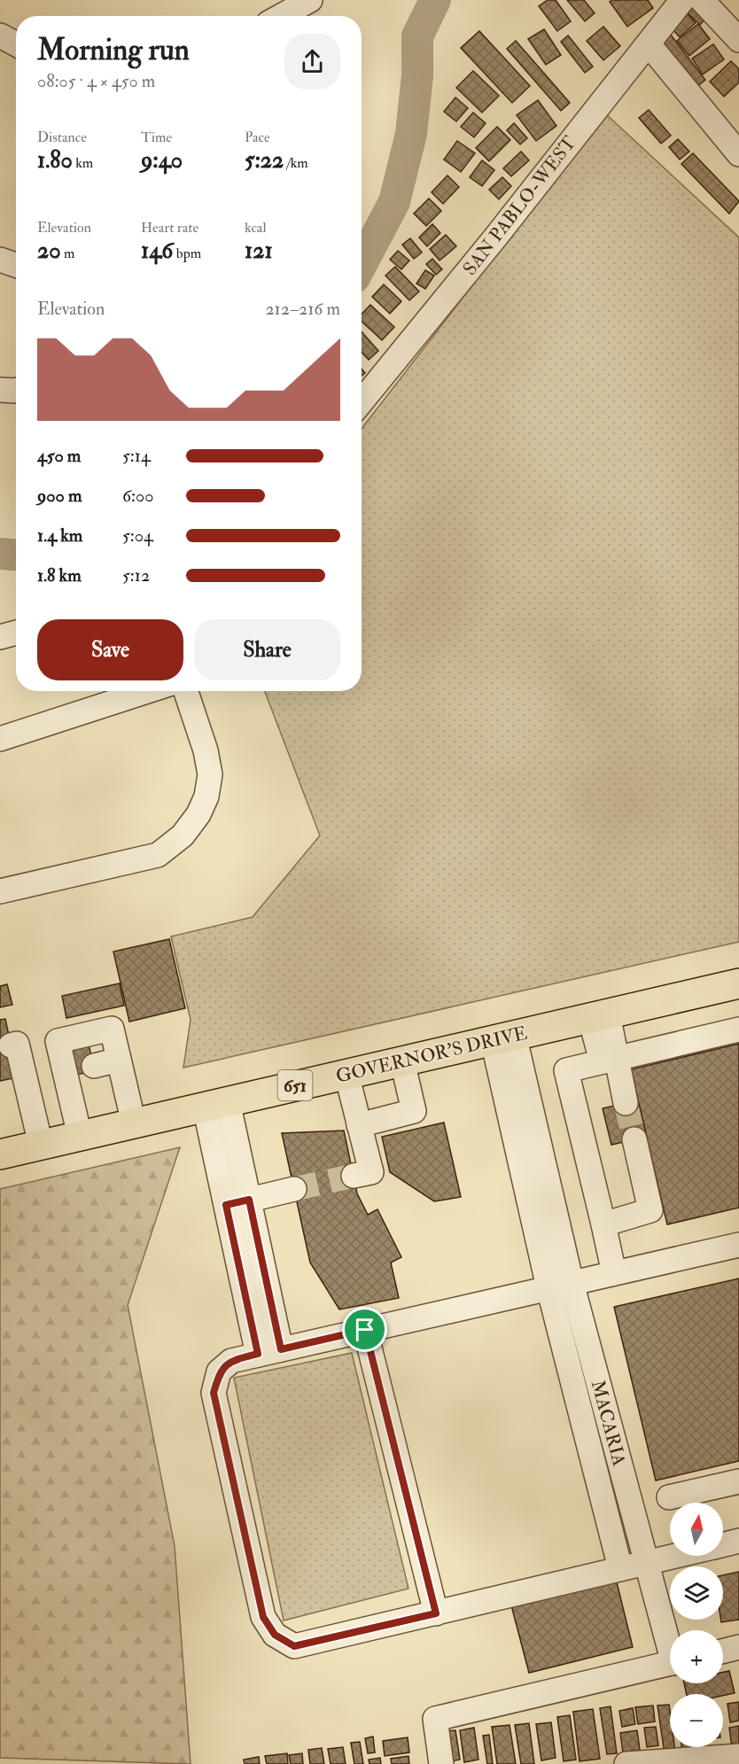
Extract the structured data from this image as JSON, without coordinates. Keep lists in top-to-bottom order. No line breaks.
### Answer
{"streets":{"highway":["GOVERNOR'S DRIVE","651"],"street":["SAN PABLO-WEST","MACARIA"]},"north":"top","page":{"heading":["Morning run","08:05 · 4 × 450 m"],"stats":[["Distance","1.80 km"],["Time","9:40"],["Pace","5:22 /km"],["Elevation","20 m"],["Heart rate","146 bpm"],["kcal","121"]],"chart":["Elevation","212–216 m"],"list":[{"name":"450 m","note":"5:14"},{"name":"900 m","note":"6:00"},{"name":"1.4 km","note":"5:04"},{"name":"1.8 km","note":"5:12"}],"buttons":["Save","Share"],"map_buttons":["+","−"]}}
